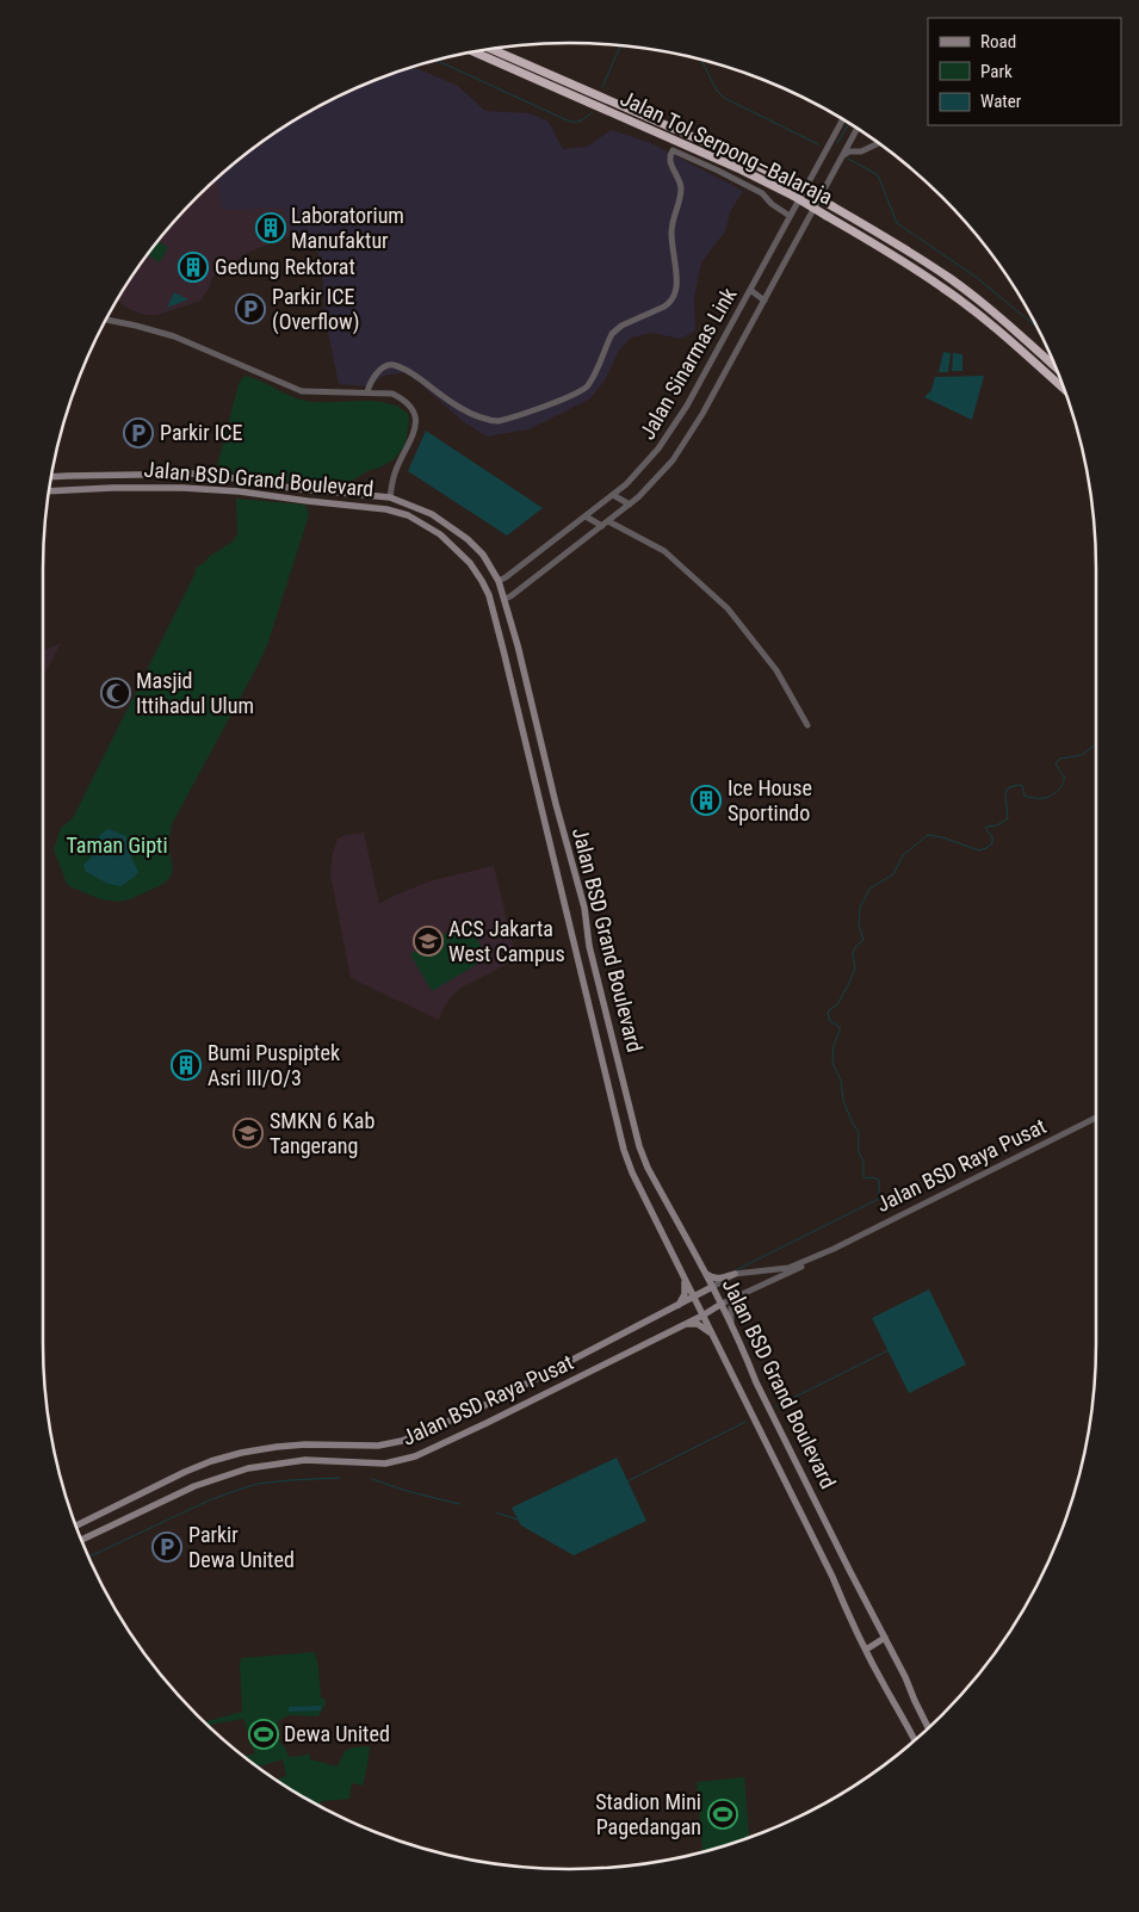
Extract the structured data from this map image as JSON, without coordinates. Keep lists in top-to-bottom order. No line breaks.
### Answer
{"streets":{"highway":["Jalan Tol Serpong–Balaraja"],"main road":["Jalan BSD Grand Boulevard","Jalan BSD Raya Pusat"],"street":["Jalan Sinarmas Link"]},"crossings":[["Jalan Sinarmas Link","Jalan BSD Grand Boulevard"],["Jalan BSD Grand Boulevard","Jalan BSD Raya Pusat"]],"parks":["Taman Gipti"],"places":{"building":["Laboratorium Manufaktur","Gedung Rektorat","Ice House Sportindo","Bumi Puspiptek Asri III/O/3"],"parking":["Parkir ICE (Overflow)","Parkir ICE","Parkir Dewa United"],"mosque":["Masjid Ittihadul Ulum"],"school or university":["ACS Jakarta West Campus","SMKN 6 Kab Tangerang"],"sports":["Dewa United","Stadion Mini Pagedangan"]},"legend":["Road","Park","Water"]}
